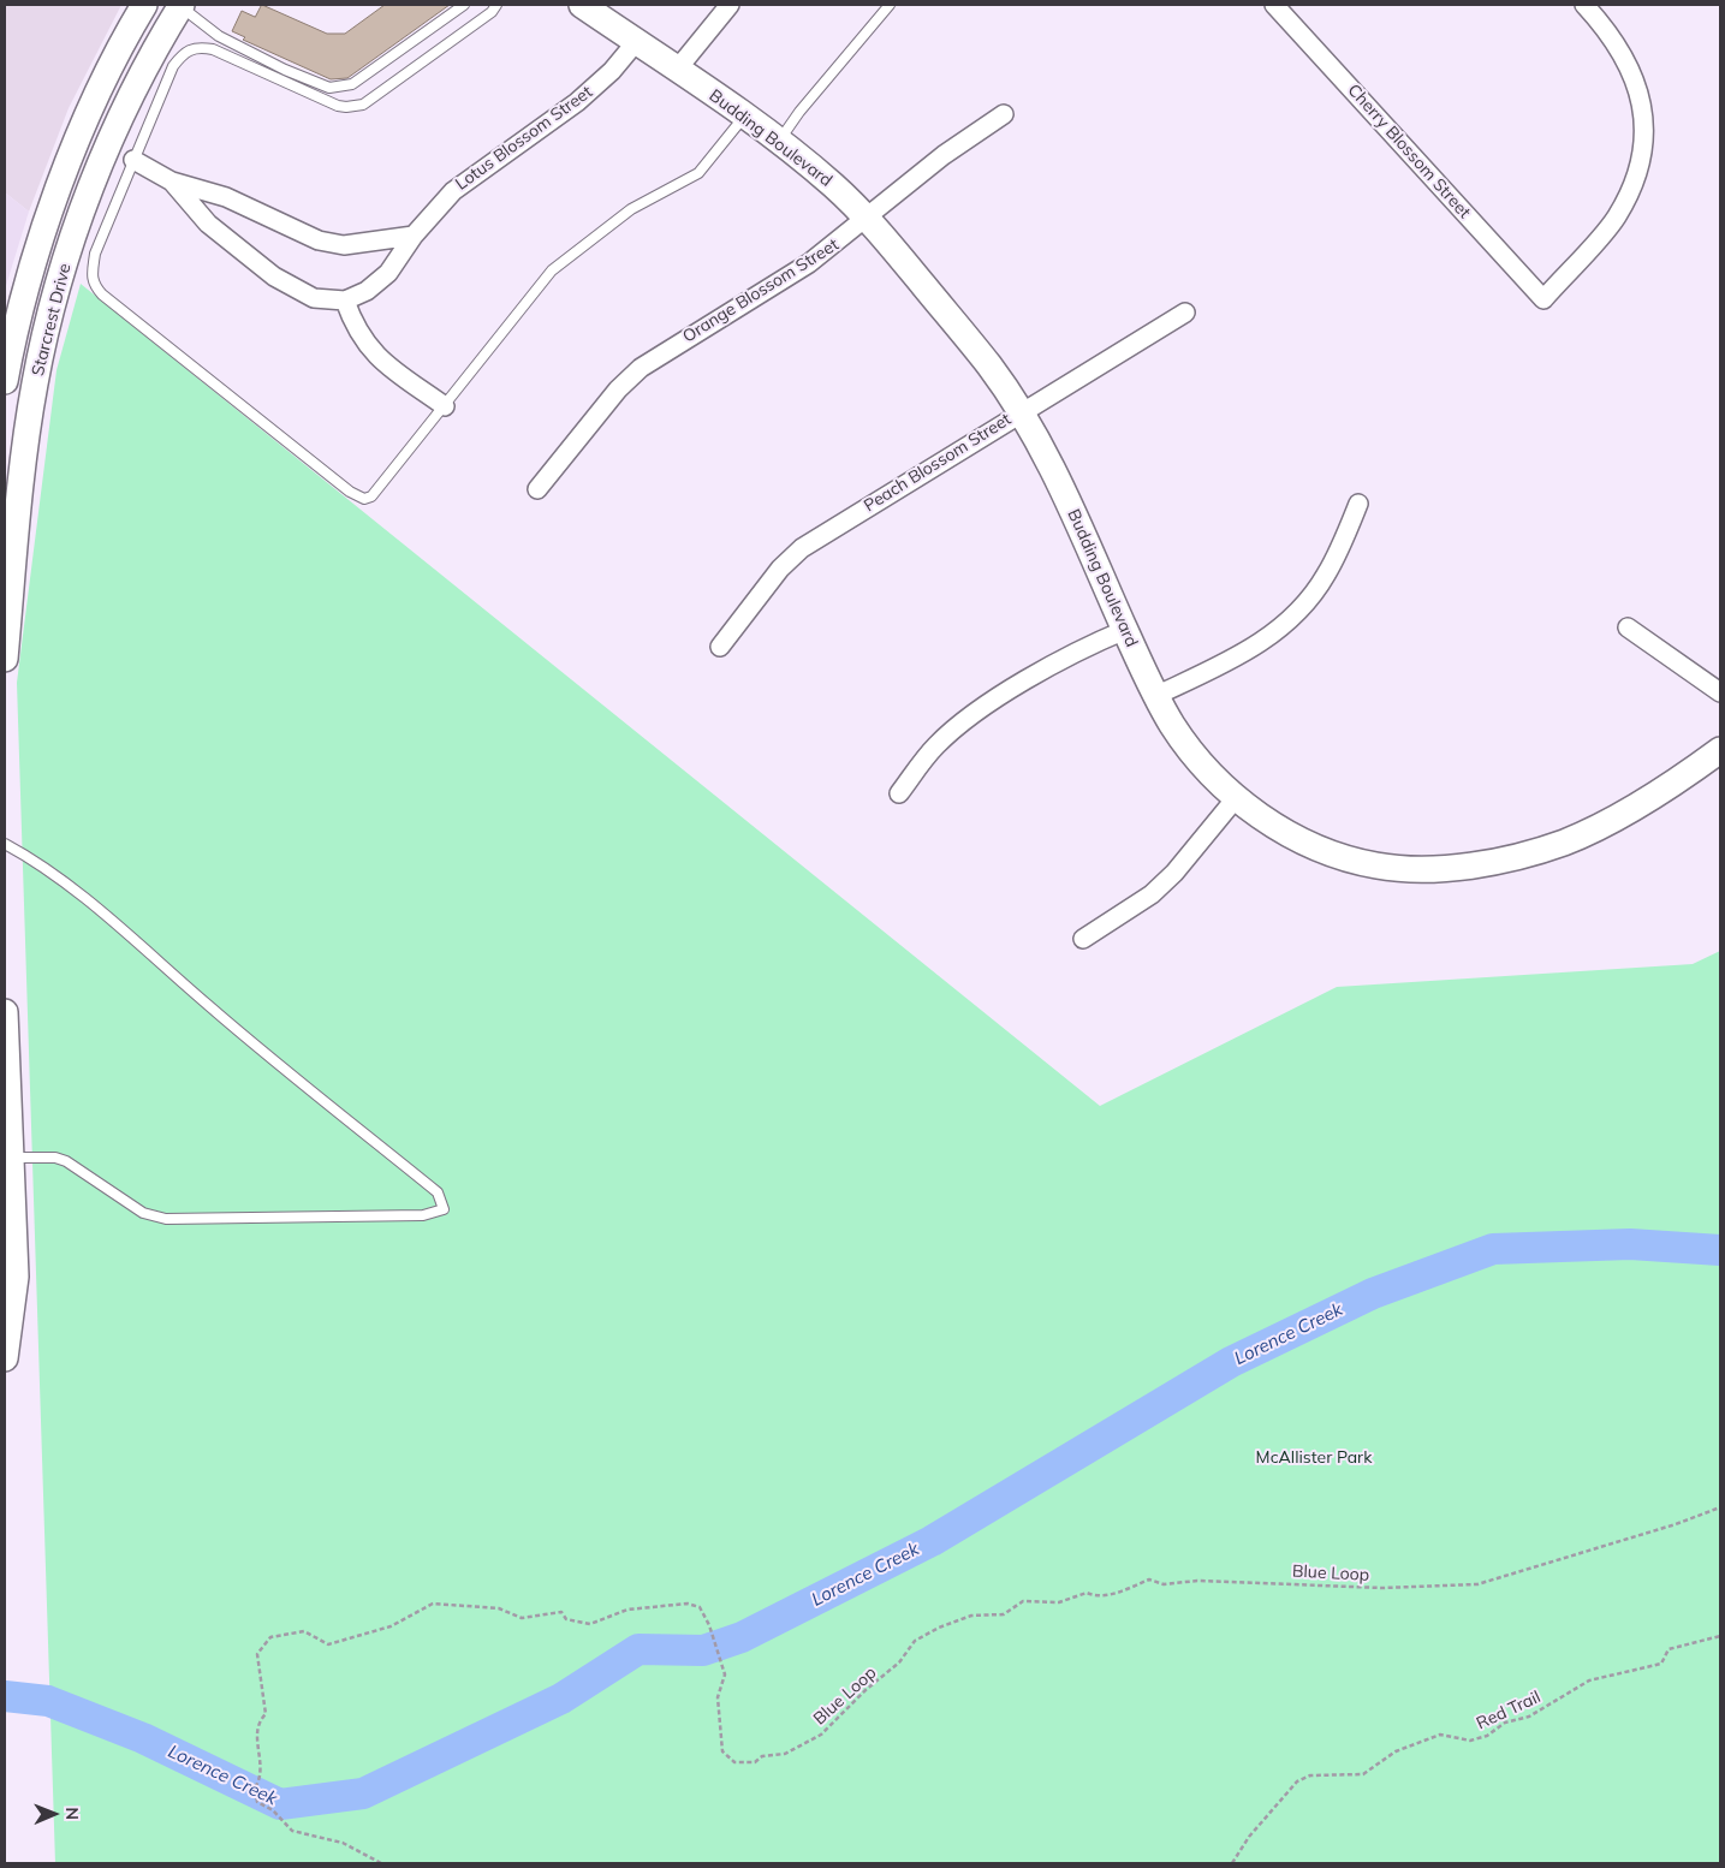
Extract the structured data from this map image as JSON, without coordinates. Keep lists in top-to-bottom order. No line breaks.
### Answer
{"streets":{"main road":["Budding Boulevard","Starcrest Drive"],"street":["Lotus Blossom Street","Cherry Blossom Street","Orange Blossom Street","Peach Blossom Street"],"path":["Blue Loop","Red Trail"]},"crossings":[["Lotus Blossom Street","Budding Boulevard"],["Budding Boulevard","Orange Blossom Street"],["Budding Boulevard","Peach Blossom Street"]],"water":["Lorence Creek"],"parks":["McAllister Park"],"north":"right"}
